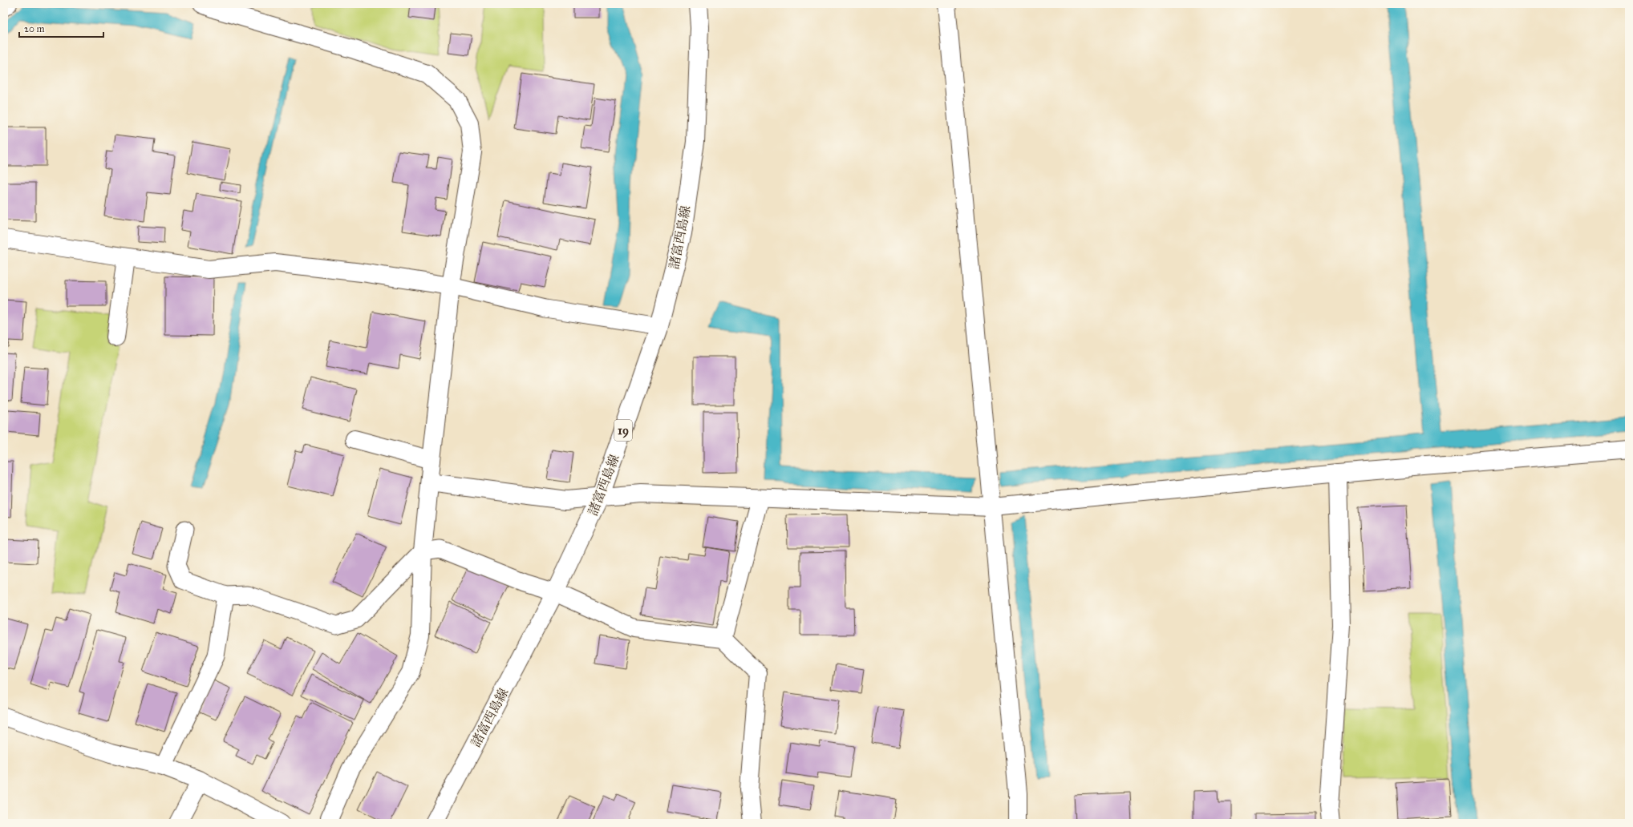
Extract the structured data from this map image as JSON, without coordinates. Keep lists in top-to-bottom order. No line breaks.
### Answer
{"streets":{"street":["諸富西島線","19"]},"scale_bar":"20 m"}
